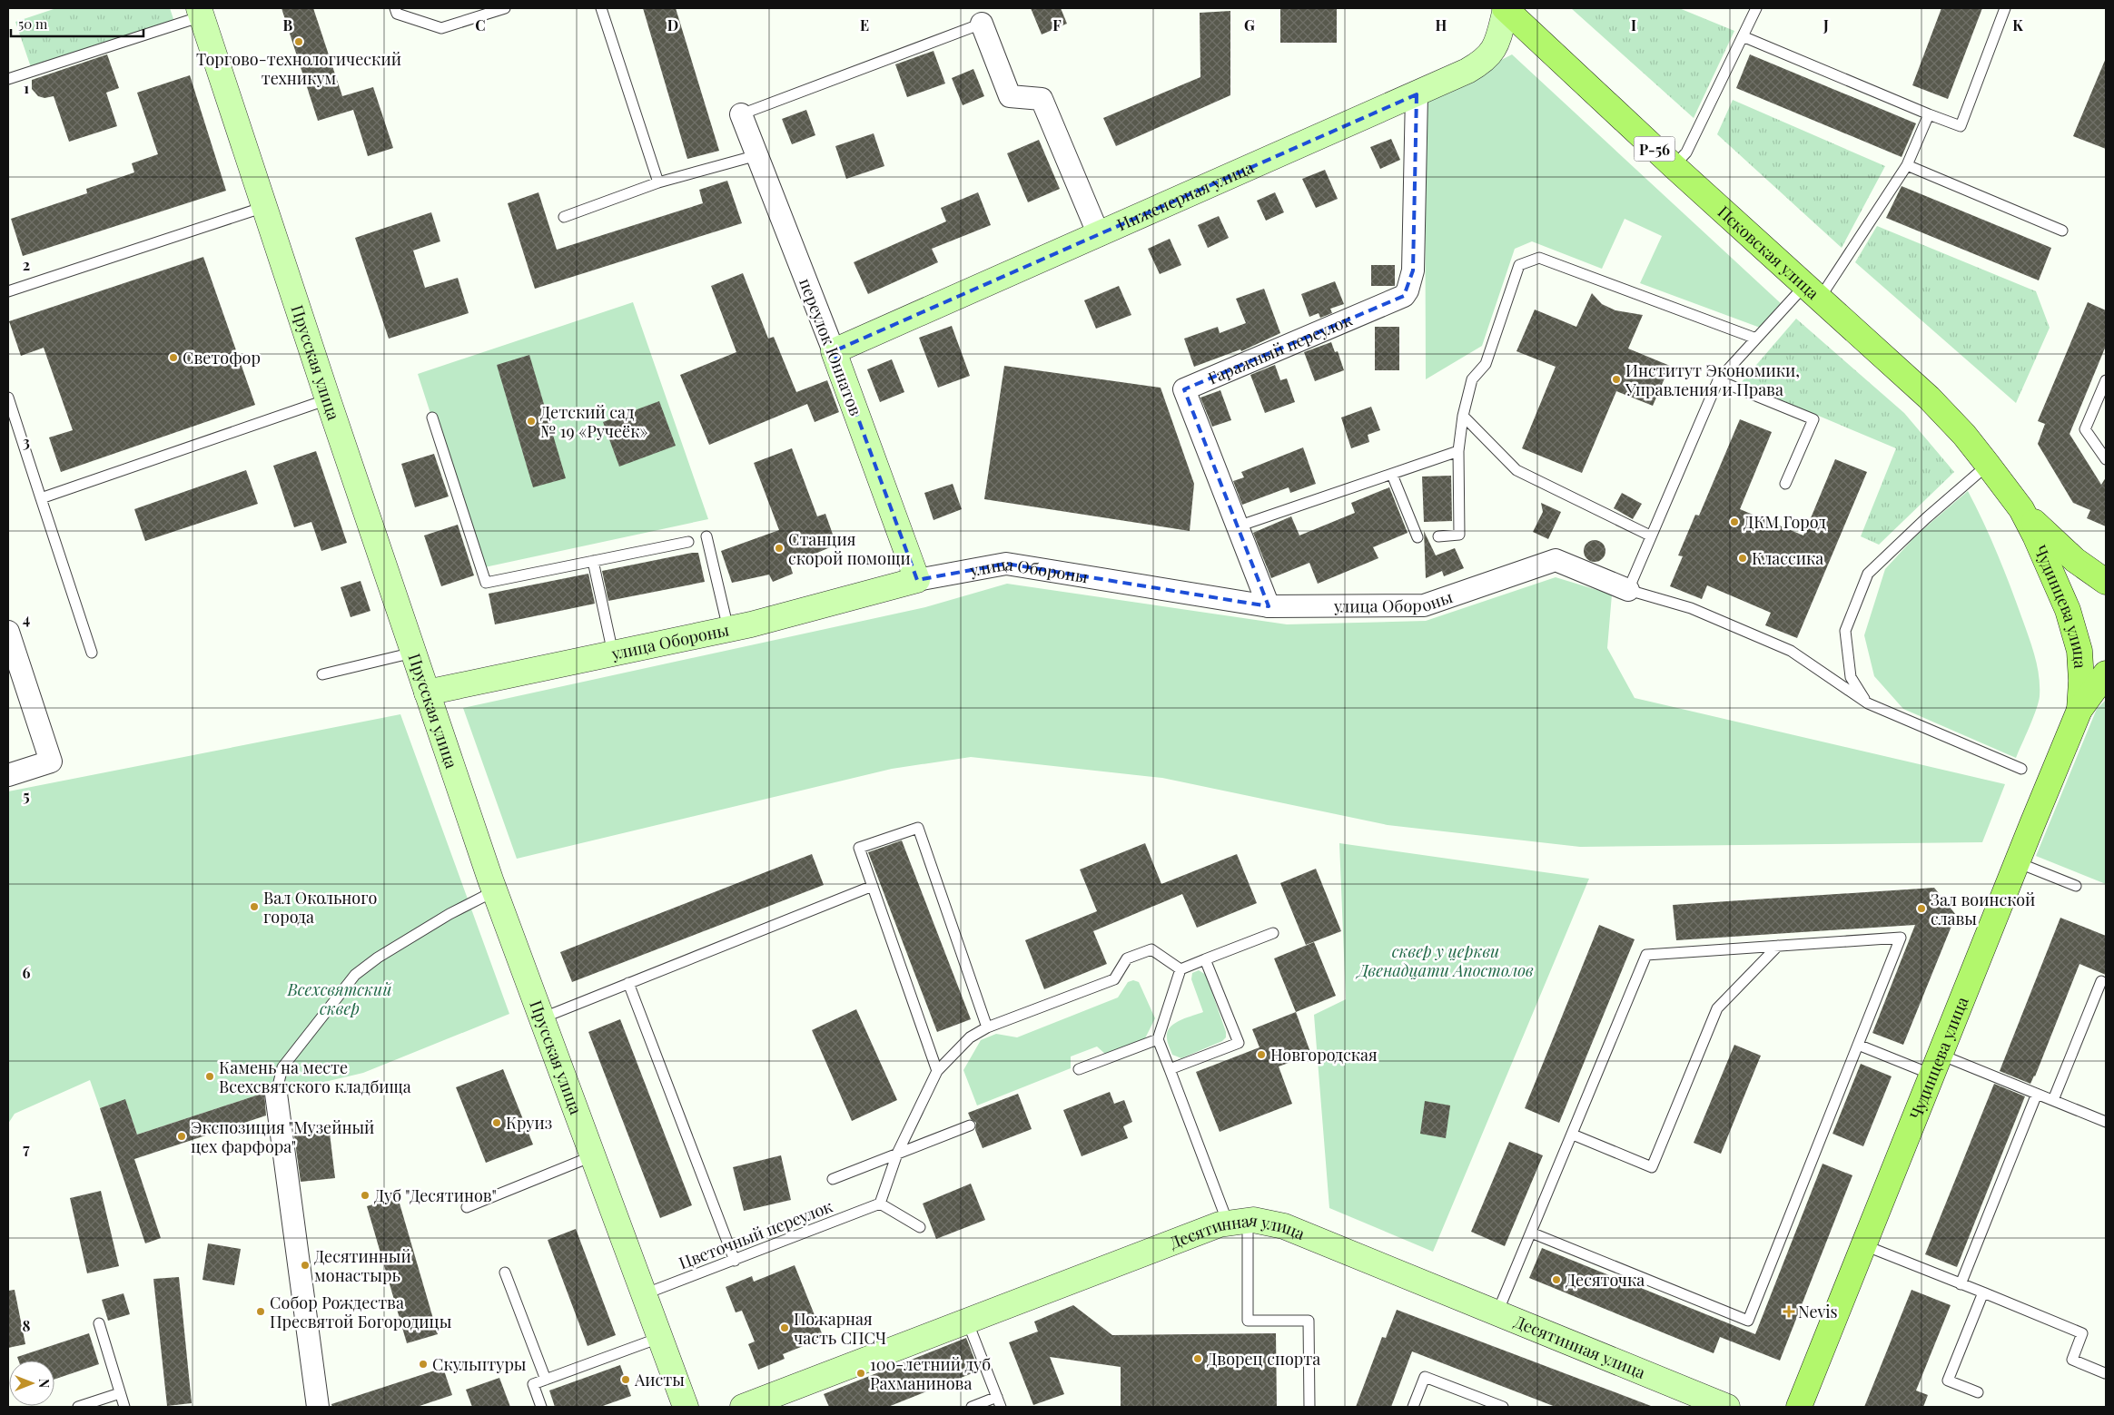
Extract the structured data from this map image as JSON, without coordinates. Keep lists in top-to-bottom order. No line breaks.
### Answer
{"streets":{"main road":["Р-56","Псковская улица","Чудинцева улица"],"street":["Инженерная улица","переулок Юннатов","Гаражный переулок","Прусская улица","улица Обороны","Десятинная улица"],"lane":["Цветочный переулок"]},"crossings":[["Инженерная улица","Псковская улица"],["Инженерная улица","переулок Юннатов"],["Инженерная улица","Гаражный переулок"],["Псковская улица","Чудинцева улица"],["переулок Юннатов","улица Обороны"],["Гаражный переулок","улица Обороны"],["Прусская улица","улица Обороны"],["Прусская улица","Цветочный переулок"]],"parks":["сквер у церкви Двенадцати Апостолов","Всехсвятский сквер"],"places":{"other":["Торгово-технологический техникум","Светофор","Институт Экономики, Управления и Права","Детский сад № 19 «Ручеёк»","ДКМ Город","Станция скорой помощи","Классика","Вал Окольного города","Зал воинской славы","Новгородская","Камень на месте Всехсвятского кладбища","Круиз","Экспозиция \"Музейный цех фарфора\"","Дуб \"Десятинов\"","Десятинный монастырь","Десяточка","Собор Рождества Пресвятой Богородицы","Пожарная часть СПСЧ","Дворец спорта","Скульптуры","100-летний дуб Рахманинова","Аисты"],"health":["Nevis"]},"scale_bar":"50 m","north":"right","grid":{"columns":["B","C","D","E","F","G","H","I","J","K"],"rows":["1","2","3","4","5","6","7","8"]}}
